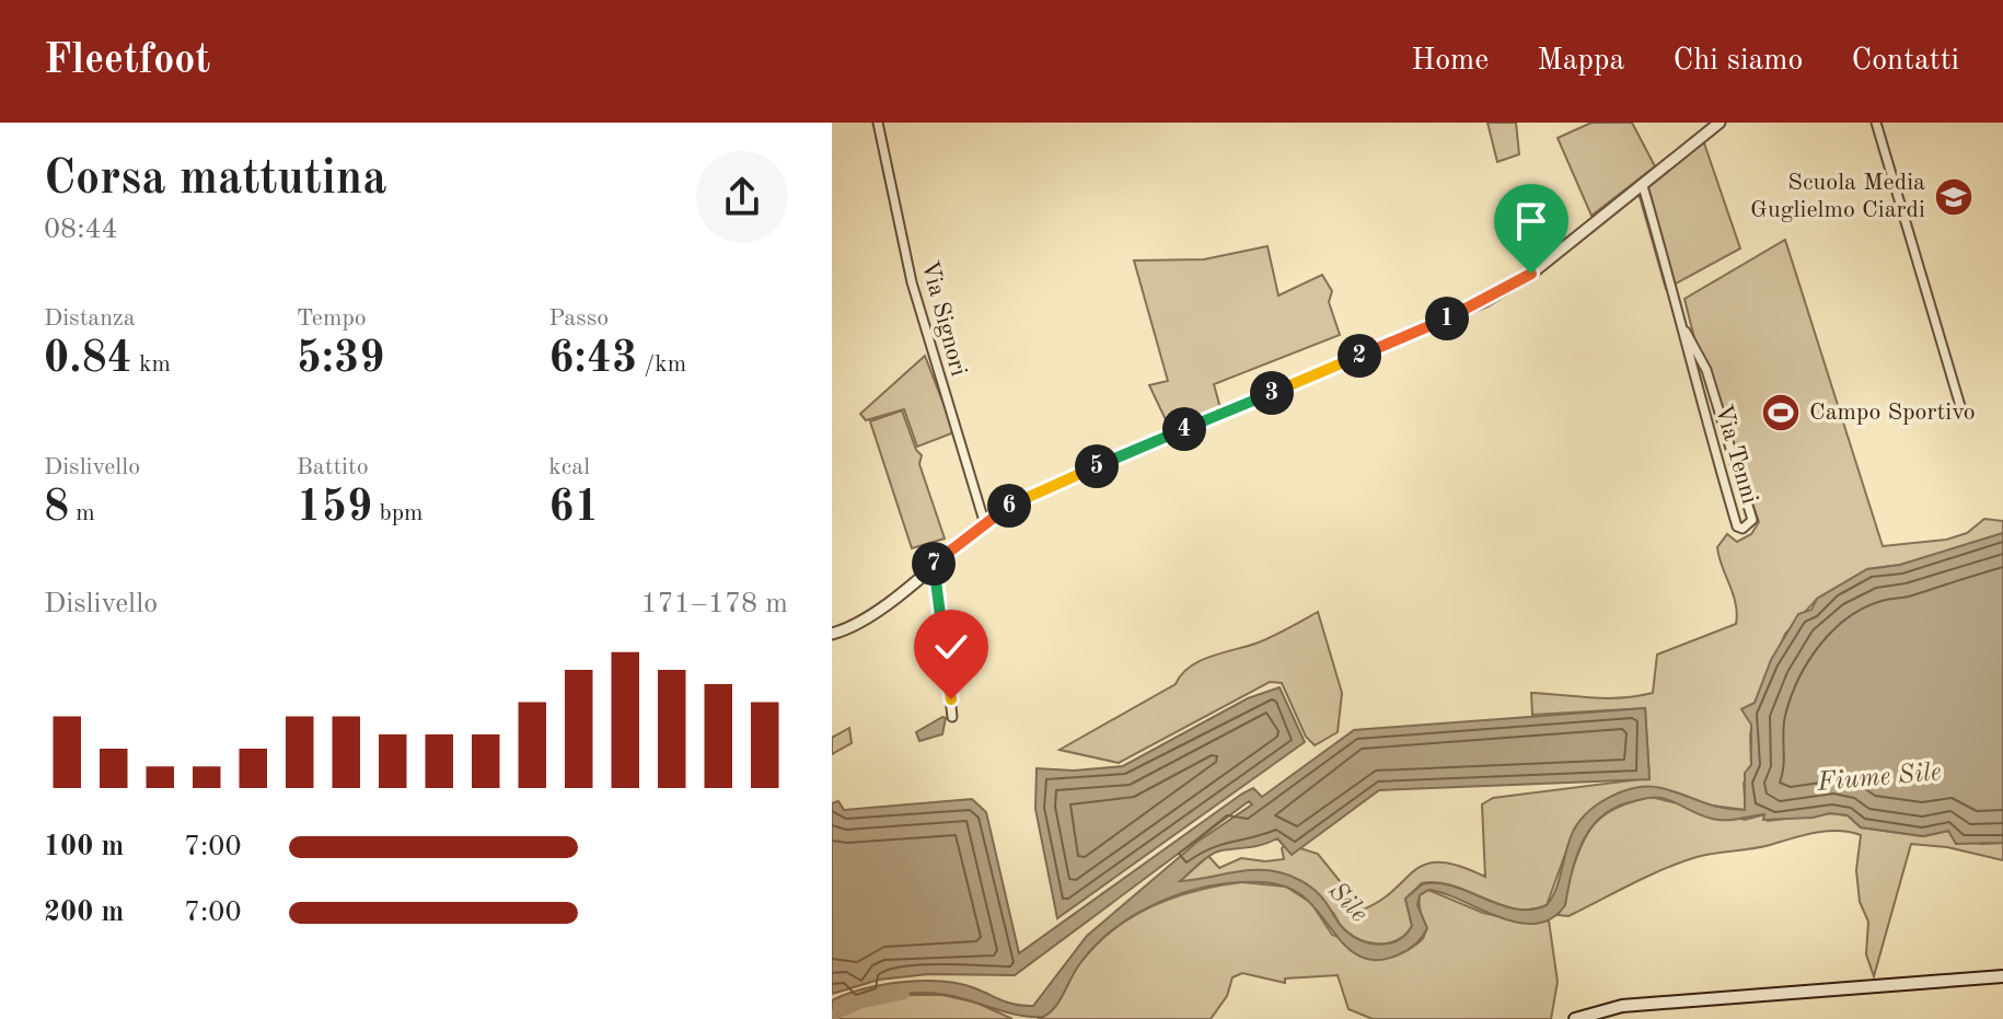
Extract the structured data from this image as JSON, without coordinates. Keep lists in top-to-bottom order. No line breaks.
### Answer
{"streets":{"street":["Via Signori","Via Tenni"]},"water":["Fiume Sile","Sile"],"places":{"school or university":["Scuola Media Guglielmo Ciardi"],"sports":["Campo Sportivo"]},"page":{"header":"Fleetfoot","nav":["Home","Mappa","Chi siamo","Contatti"],"heading":["Corsa mattutina","08:44"],"stats":[["Distanza","0.84 km"],["Tempo","5:39"],["Passo","6:43 /km"],["Dislivello","8 m"],["Battito","159 bpm"],["kcal","61"]],"pins":["1","2","3","4","5","6","7"],"chart":["Dislivello","171–178 m"],"list":[{"name":"100 m","note":"7:00"},{"name":"200 m","note":"7:00"}]}}
